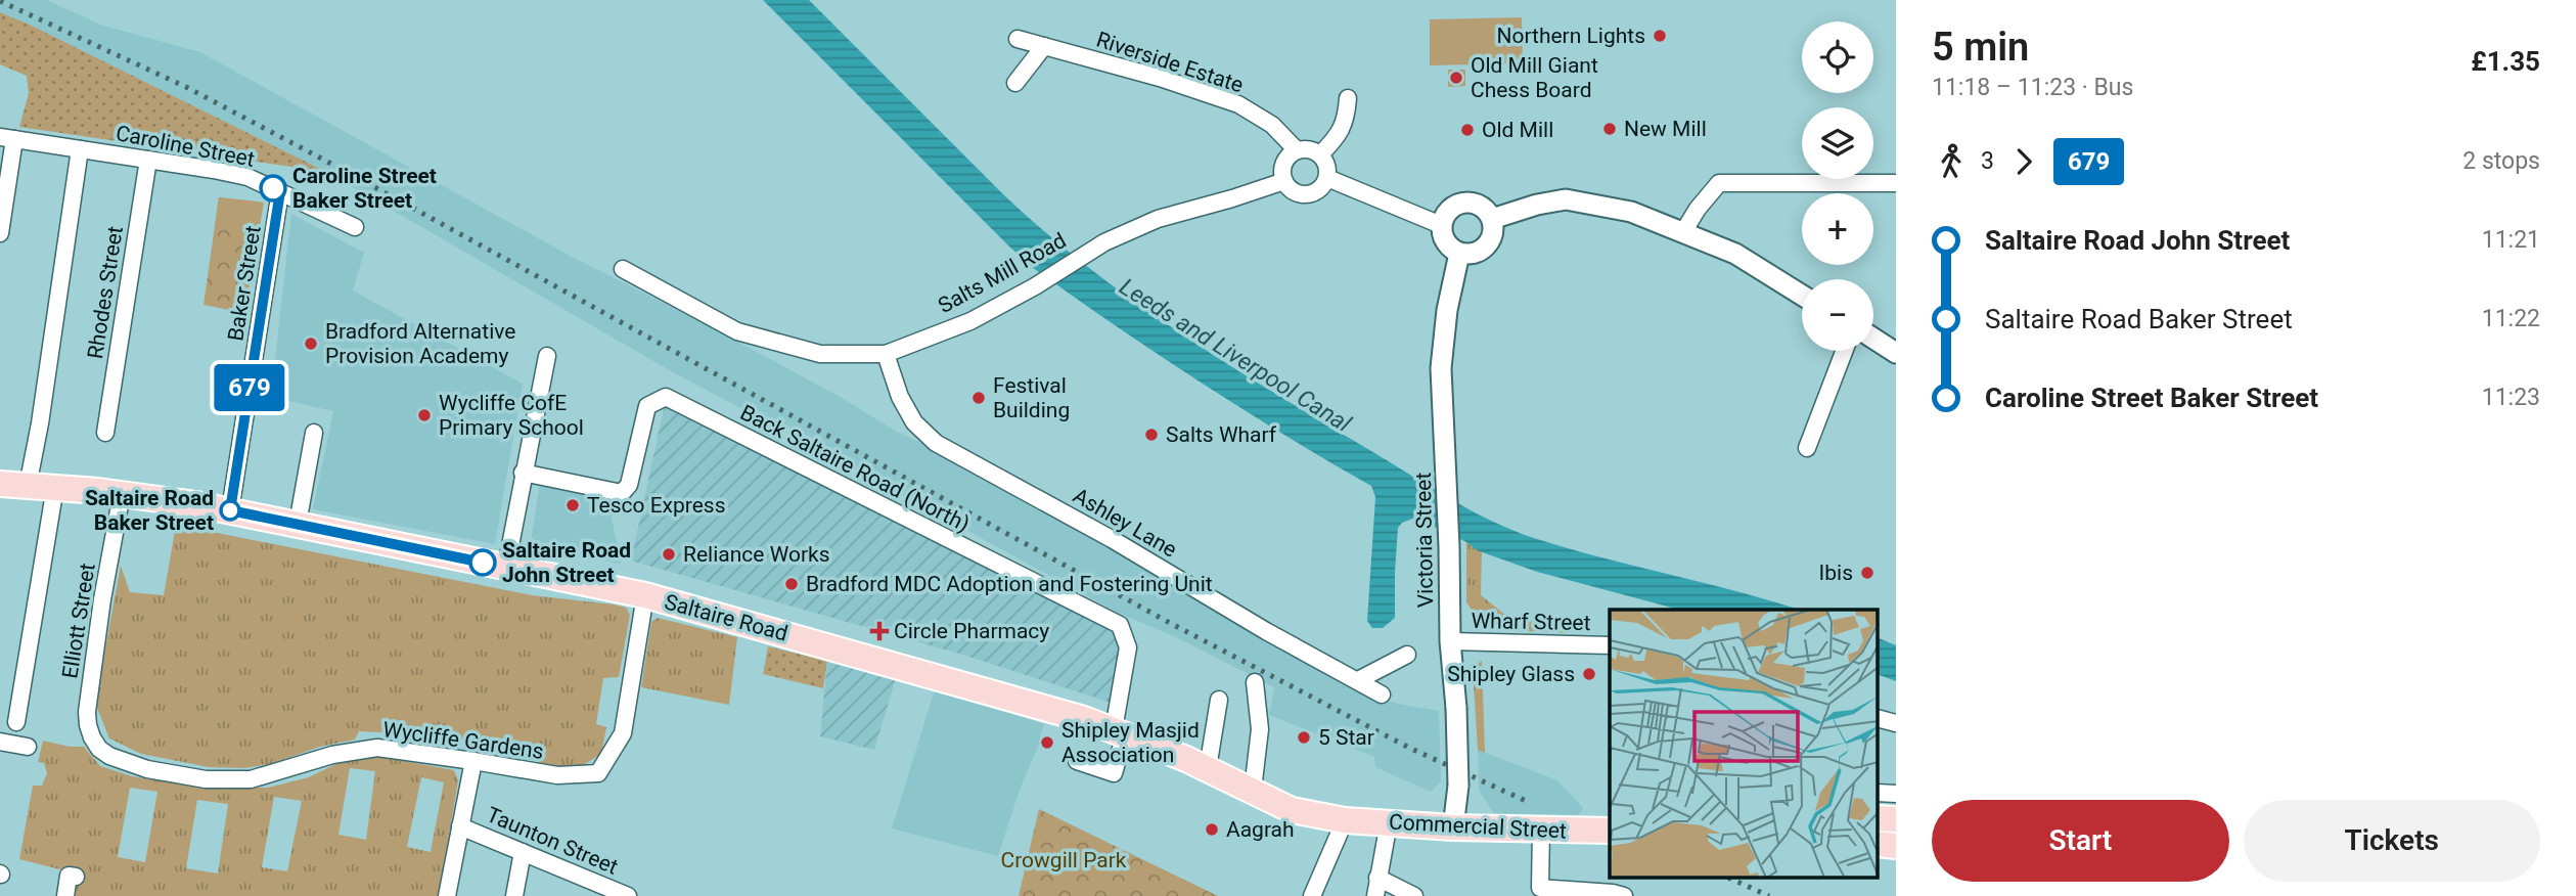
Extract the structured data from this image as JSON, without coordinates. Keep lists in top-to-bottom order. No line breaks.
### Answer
{"streets":{"main road":["Saltaire Road","Commercial Street"],"street":["Riverside Estate","Caroline Street","Salts Mill Road","Baker Street","Rhodes Street","Back Saltaire Road (North)","Ashley Lane","Victoria Street","Elliott Street","Wharf Street","Wycliffe Gardens","Taunton Street"]},"crossings":[["Riverside Estate","Salts Mill Road"],["Caroline Street","Baker Street"],["Caroline Street","Rhodes Street"],["Salts Mill Road","Ashley Lane"],["Baker Street","Saltaire Road"],["Back Saltaire Road (North)","Saltaire Road"],["Victoria Street","Wharf Street"],["Victoria Street","Commercial Street"],["Saltaire Road","Elliott Street"],["Saltaire Road","Wycliffe Gardens"],["Saltaire Road","Commercial Street"],["Elliott Street","Wycliffe Gardens"]],"water":["Leeds and Liverpool Canal"],"parks":["Crowgill Park"],"places":{"other":["Northern Lights","Old Mill Giant Chess Board","New Mill","Old Mill","Caroline Street Baker Street","Bradford Alternative Provision Academy","Festival Building","Wycliffe CofE Primary School","Salts Wharf","Tesco Express","Saltaire Road Baker Street","Reliance Works","Saltaire Road John Street","Ibis","Bradford MDC Adoption and Fostering Unit","Shipley Glass","5 Star","Shipley Masjid Association","Aagrah"],"health":["Circle Pharmacy"]},"lines":["bus line 679"],"page":{"on_map":"679","heading":["5 min","11:18 – 11:23 · Bus","£1.35"],"map_buttons":["+","−"],"legs":["3","679","2 stops"],"list":[{"name":"Saltaire Road John Street","value":"11:21"},{"name":"Saltaire Road Baker Street","value":"11:22"},{"name":"Caroline Street Baker Street","value":"11:23"}],"buttons":["Start","Tickets"]}}
